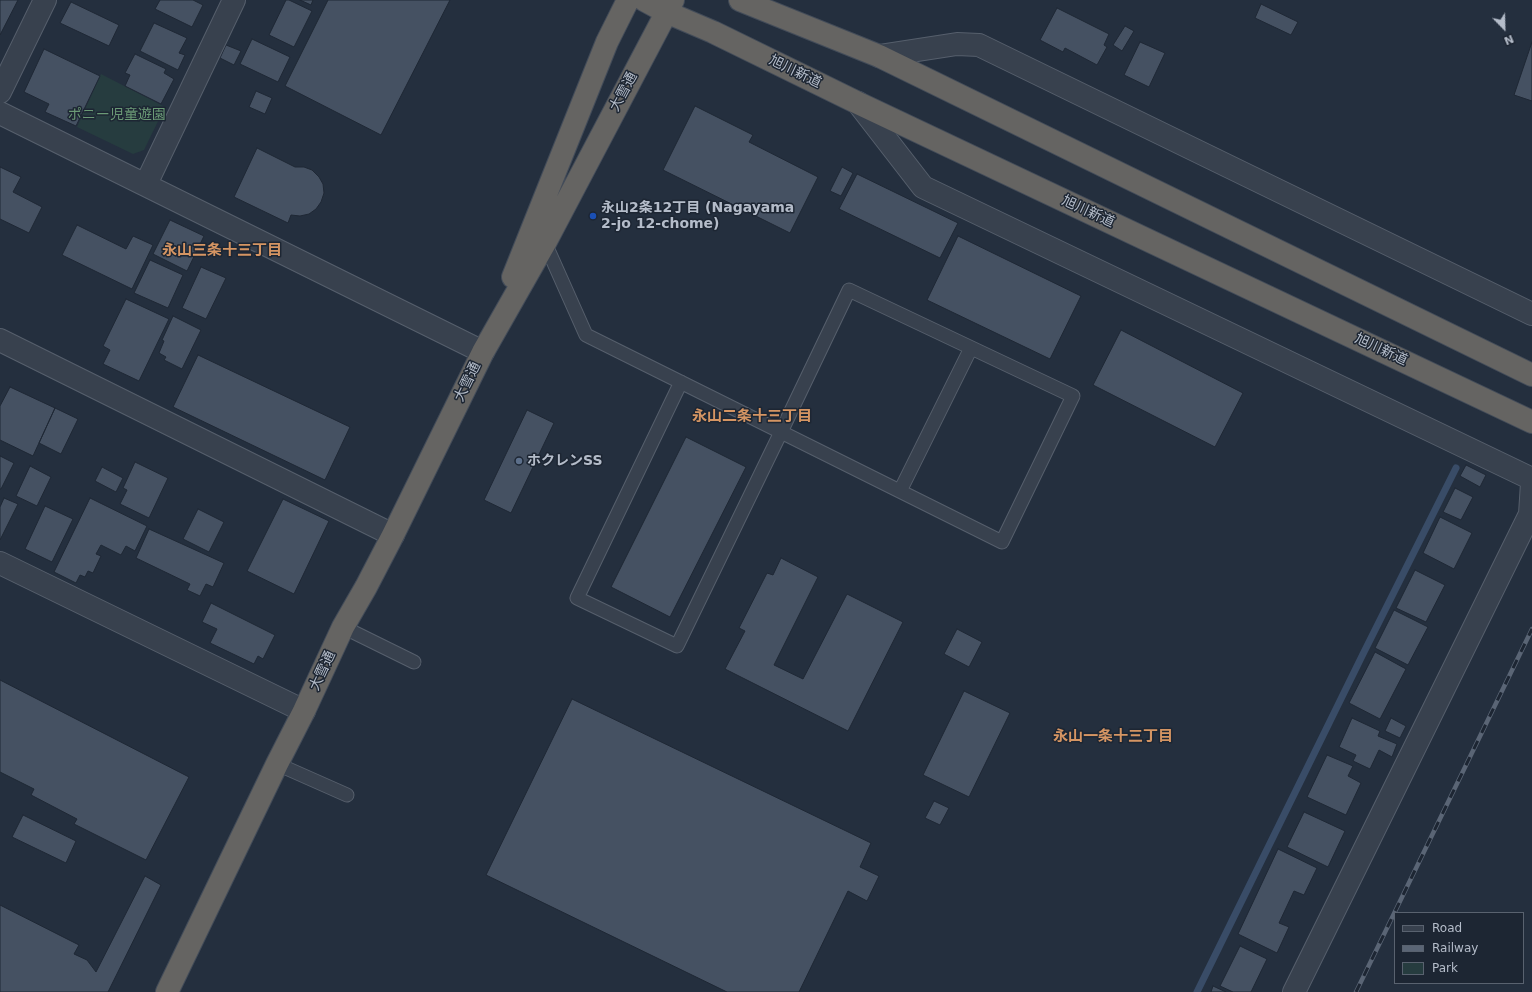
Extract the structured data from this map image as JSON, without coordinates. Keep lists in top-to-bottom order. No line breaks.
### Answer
{"streets":{"highway":["旭川新道","大雪通"]},"crossings":[["旭川新道","大雪通"]],"districts":["永山三条十三丁目","永山二条十三丁目","永山一条十三丁目"],"parks":["ポニー児童遊園"],"places":["永山2条12丁目 (Nagayama 2-jo 12-chome)","ホクレンSS"],"legend":["Road","Railway","Park"],"north":"bottom right"}
